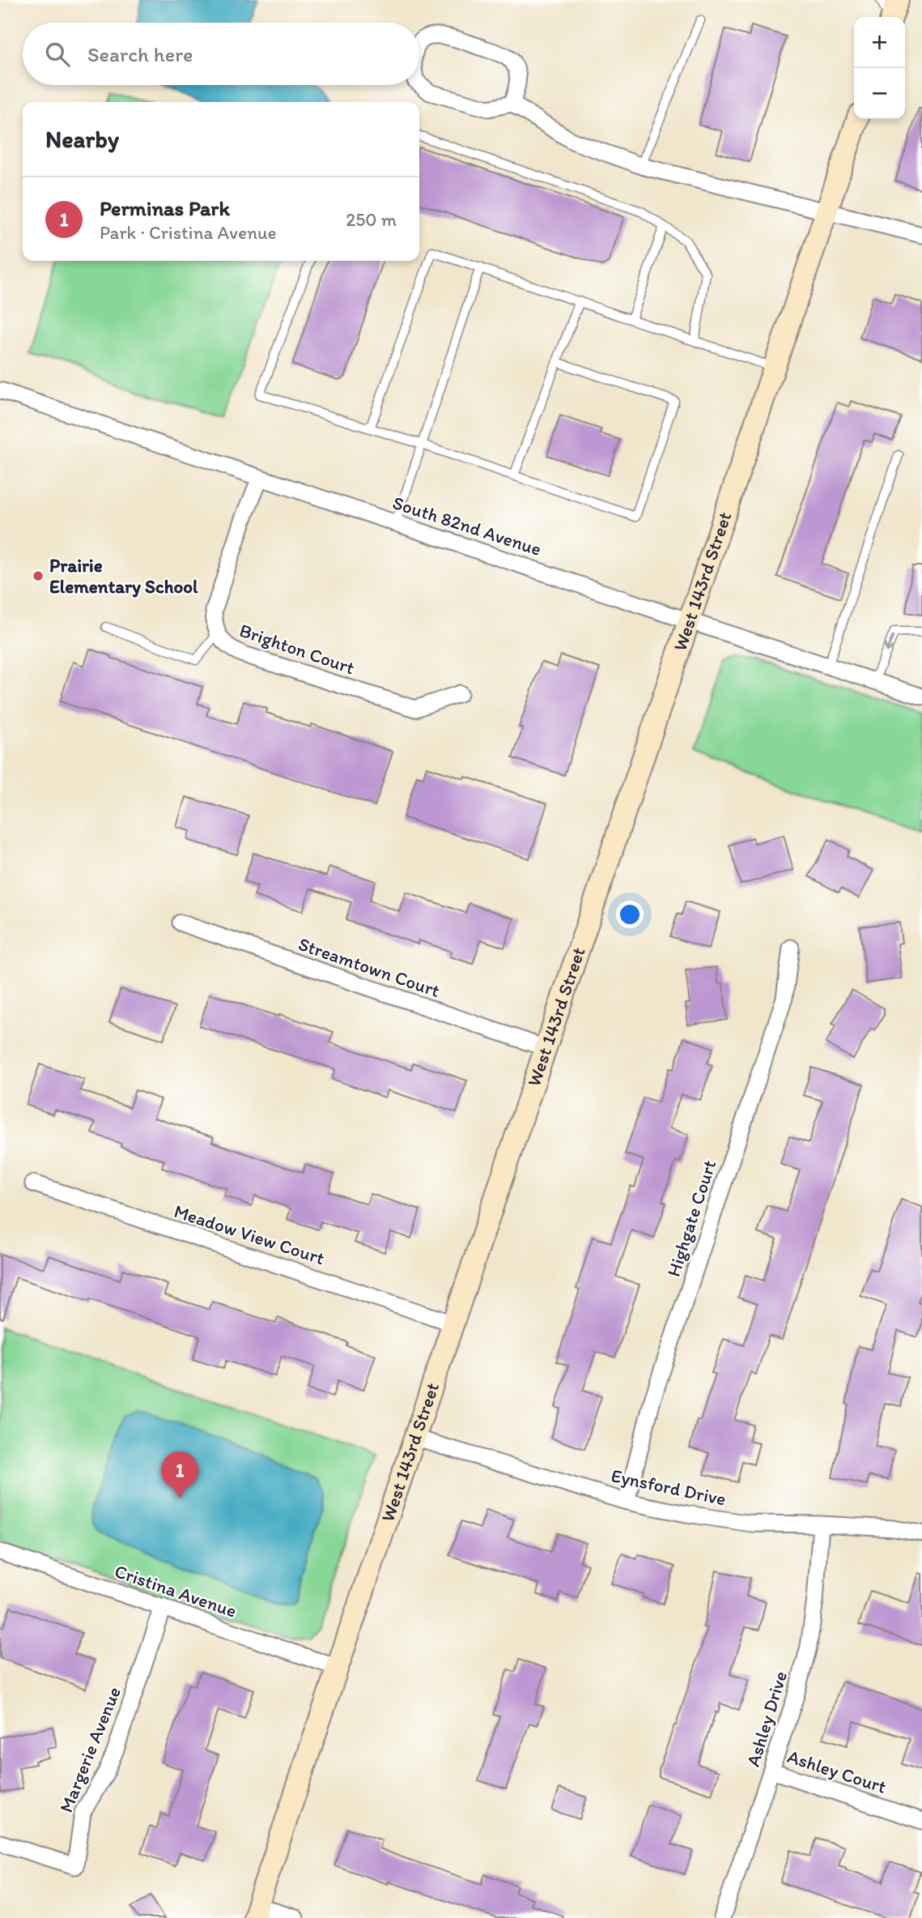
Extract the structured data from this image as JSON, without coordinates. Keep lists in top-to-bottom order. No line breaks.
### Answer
{"streets":{"main road":["West 143rd Street"],"street":["South 82nd Avenue","Brighton Court","Streamtown Court","Highgate Court","Meadow View Court","Eynsford Drive","Cristina Avenue","Ashley Drive","Margerie Avenue","Ashley Court"]},"crossings":[["South 82nd Avenue","West 143rd Street"],["South 82nd Avenue","Brighton Court"],["West 143rd Street","Streamtown Court"],["West 143rd Street","Meadow View Court"],["West 143rd Street","Eynsford Drive"],["West 143rd Street","Cristina Avenue"],["Highgate Court","Eynsford Drive"],["Eynsford Drive","Ashley Drive"],["Cristina Avenue","Margerie Avenue"],["Ashley Drive","Ashley Court"]],"places":["Prairie Elementary School"],"page":{"map_buttons":["+","−"],"search":"Search here","heading":"Nearby","list":[{"mark":"1","name":"Perminas Park","note":"Park · Cristina Avenue","value":"250 m"}],"pins":"1"}}
